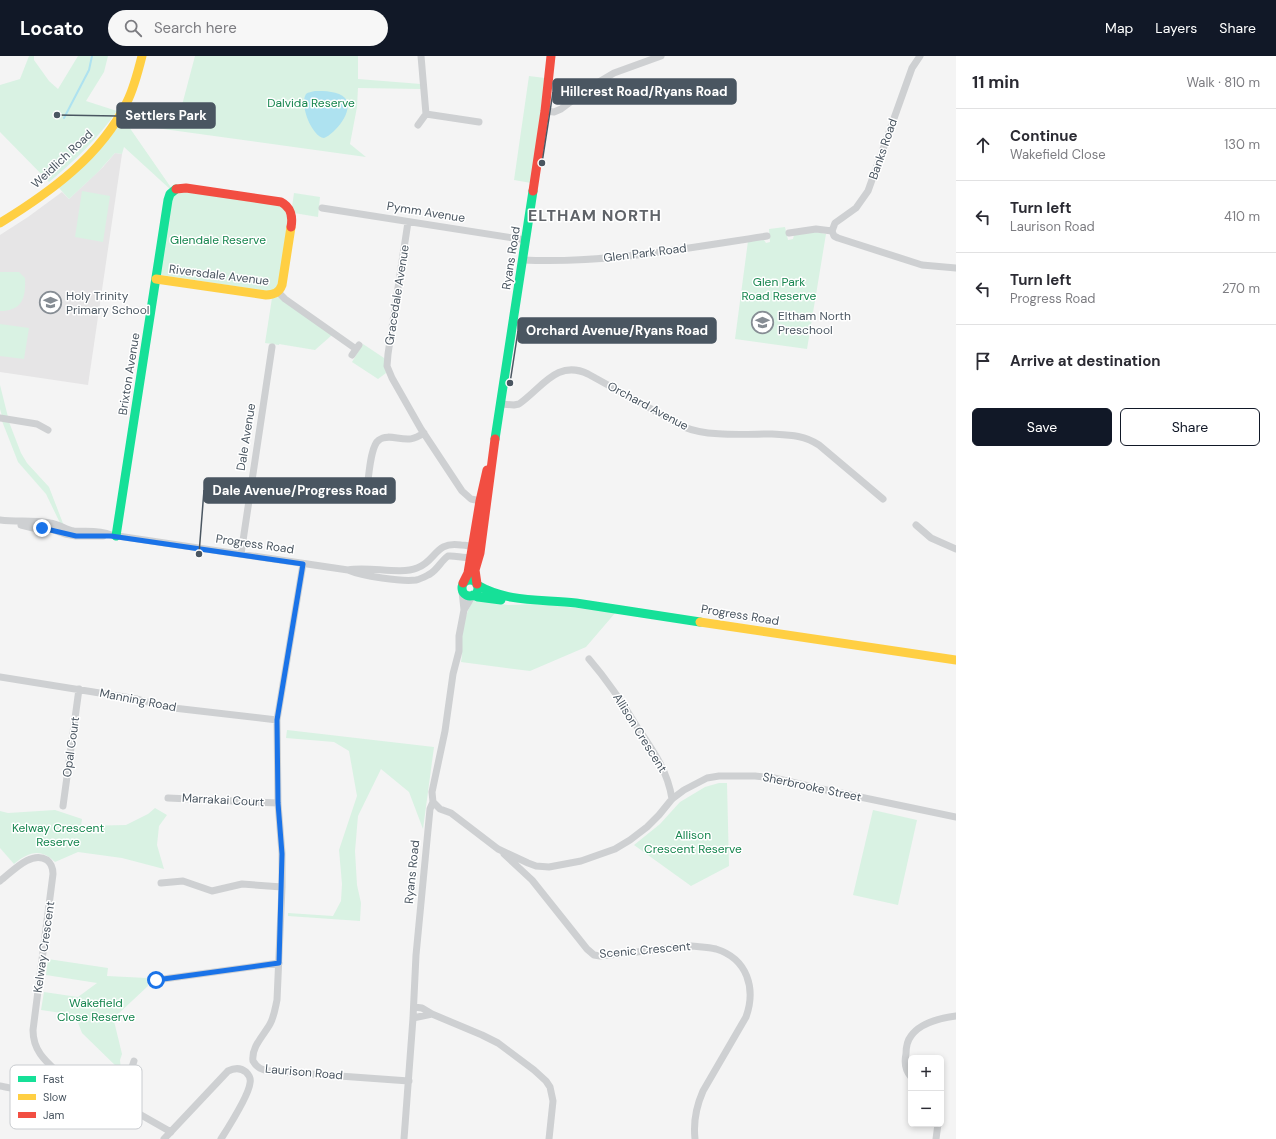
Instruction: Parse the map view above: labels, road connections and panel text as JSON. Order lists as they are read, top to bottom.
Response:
{
  "streets": {
    "street": [
      "Banks Road",
      "Weidlich Road",
      "Pymm Avenue",
      "Glen Park Road",
      "Ryans Road",
      "Riversdale Avenue",
      "Gracedale Avenue",
      "Brixton Avenue",
      "Orchard Avenue",
      "Dale Avenue",
      "Progress Road",
      "Manning Road",
      "Allison Crescent",
      "Opal Court",
      "Sherbrooke Street",
      "Marrakai Court",
      "Kelway Crescent",
      "Scenic Crescent",
      "Laurison Road"
    ]
  },
  "crossings": [
    ["Pymm Avenue", "Ryans Road"],
    ["Pymm Avenue", "Gracedale Avenue"],
    ["Glen Park Road", "Ryans Road"],
    ["Ryans Road", "Orchard Avenue"],
    ["Ryans Road", "Progress Road"],
    ["Ryans Road", "Laurison Road"],
    ["Riversdale Avenue", "Brixton Avenue"],
    ["Brixton Avenue", "Progress Road"],
    ["Dale Avenue", "Progress Road"],
    ["Progress Road", "Laurison Road"],
    ["Manning Road", "Opal Court"],
    ["Manning Road", "Laurison Road"],
    ["Allison Crescent", "Sherbrooke Street"],
    ["Marrakai Court", "Laurison Road"]
  ],
  "districts": ["ELTHAM NORTH"],
  "parks": [
    "Dalvida Reserve",
    "Glendale Reserve",
    "Glen Park Road Reserve",
    "Kelway Crescent Reserve",
    "Allison Crescent Reserve",
    "Wakefield Close Reserve"
  ],
  "places": {
    "other": [
      "Settlers Park",
      "Hillcrest Road/Ryans Road",
      "Orchard Avenue/Ryans Road",
      "Dale Avenue/Progress Road"
    ],
    "school or university": ["Holy Trinity Primary School", "Eltham North Preschool"]
  },
  "legend": ["Fast", "Slow", "Jam"],
  "page": {
    "header": "Locato",
    "search": "Search here",
    "nav": ["Map", "Layers", "Share"],
    "heading": ["11 min", "Walk · 810 m"],
    "list": [
      ["Continue", "Wakefield Close", "130 m"],
      ["Turn left", "Laurison Road", "410 m"],
      ["Turn left", "Progress Road", "270 m"],
      "Arrive at destination"
    ],
    "buttons": ["Save", "Share"],
    "map_buttons": ["+", "−"]
  }
}
